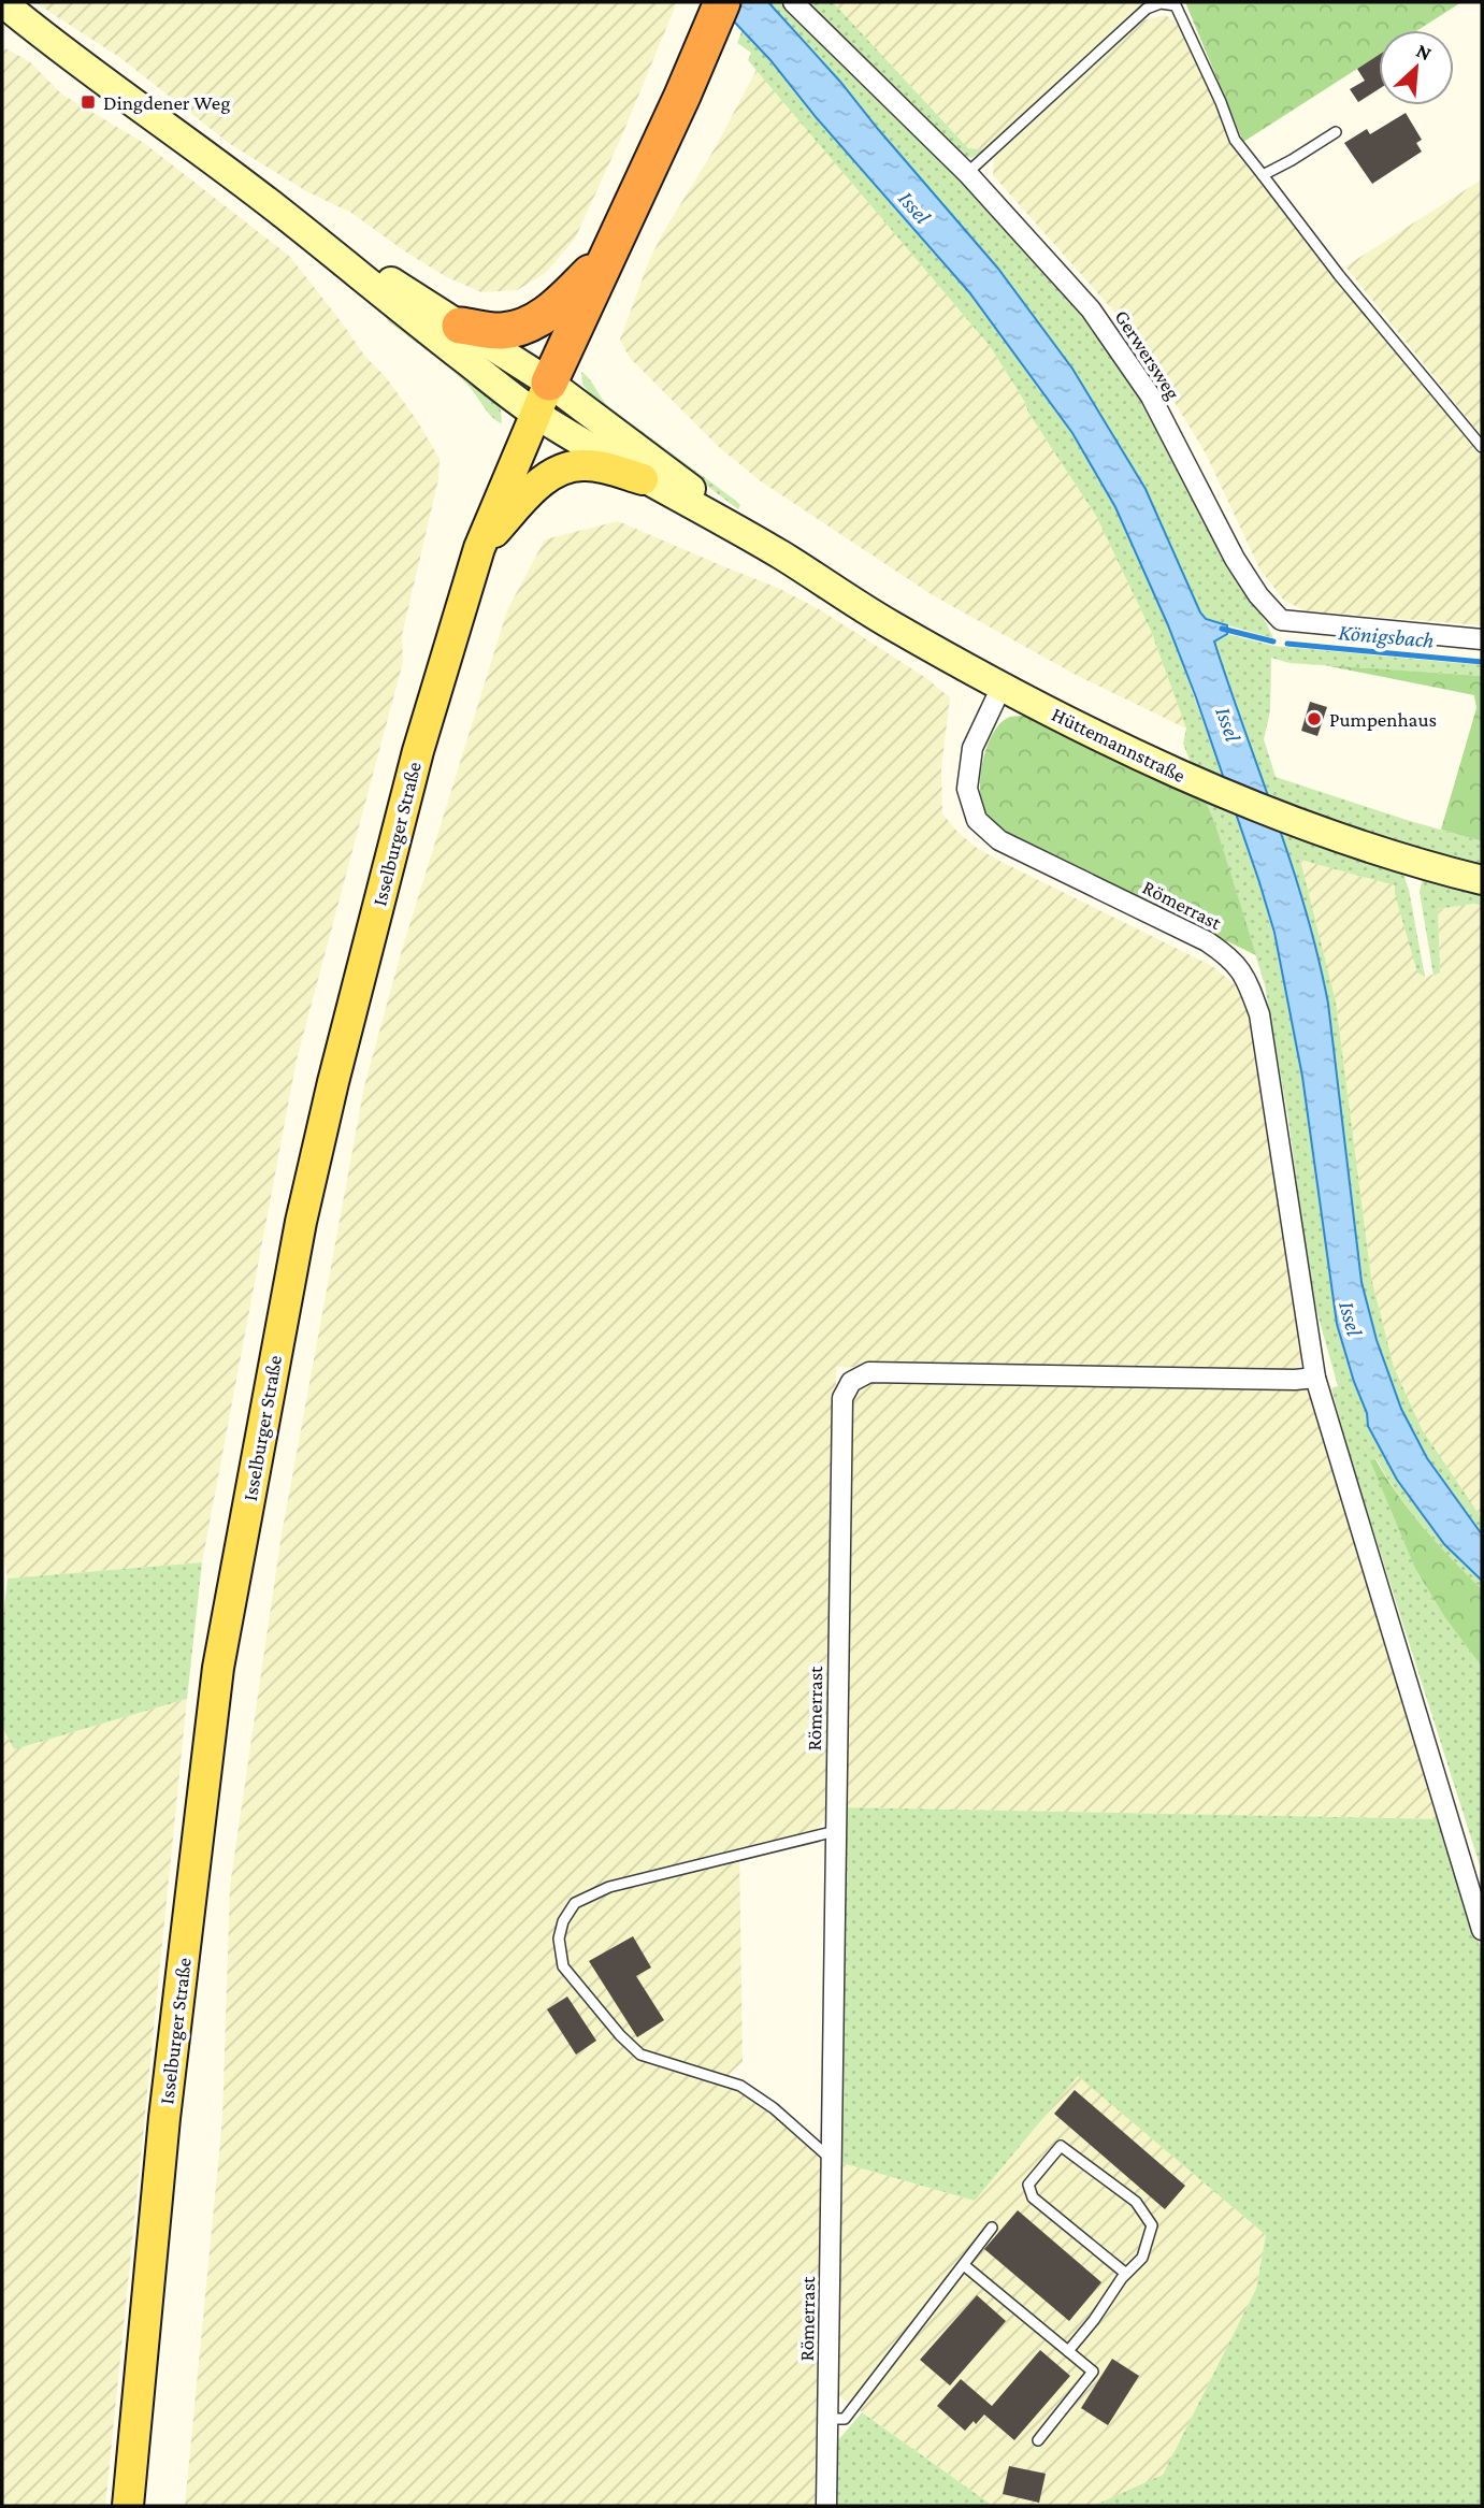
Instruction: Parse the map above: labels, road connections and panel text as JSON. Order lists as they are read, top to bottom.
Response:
{
  "streets": {
    "main road": ["Hüttemannstraße", "Isselburger Straße"],
    "street": ["Gerwersweg", "Römerrast"]
  },
  "crossings": [
    ["Hüttemannstraße", "Isselburger Straße"],
    ["Hüttemannstraße", "Römerrast"]
  ],
  "water": ["Issel", "Königsbach"],
  "places": {
    "transit": ["Dingdener Weg"],
    "other": ["Pumpenhaus"]
  },
  "north": "top right"
}
